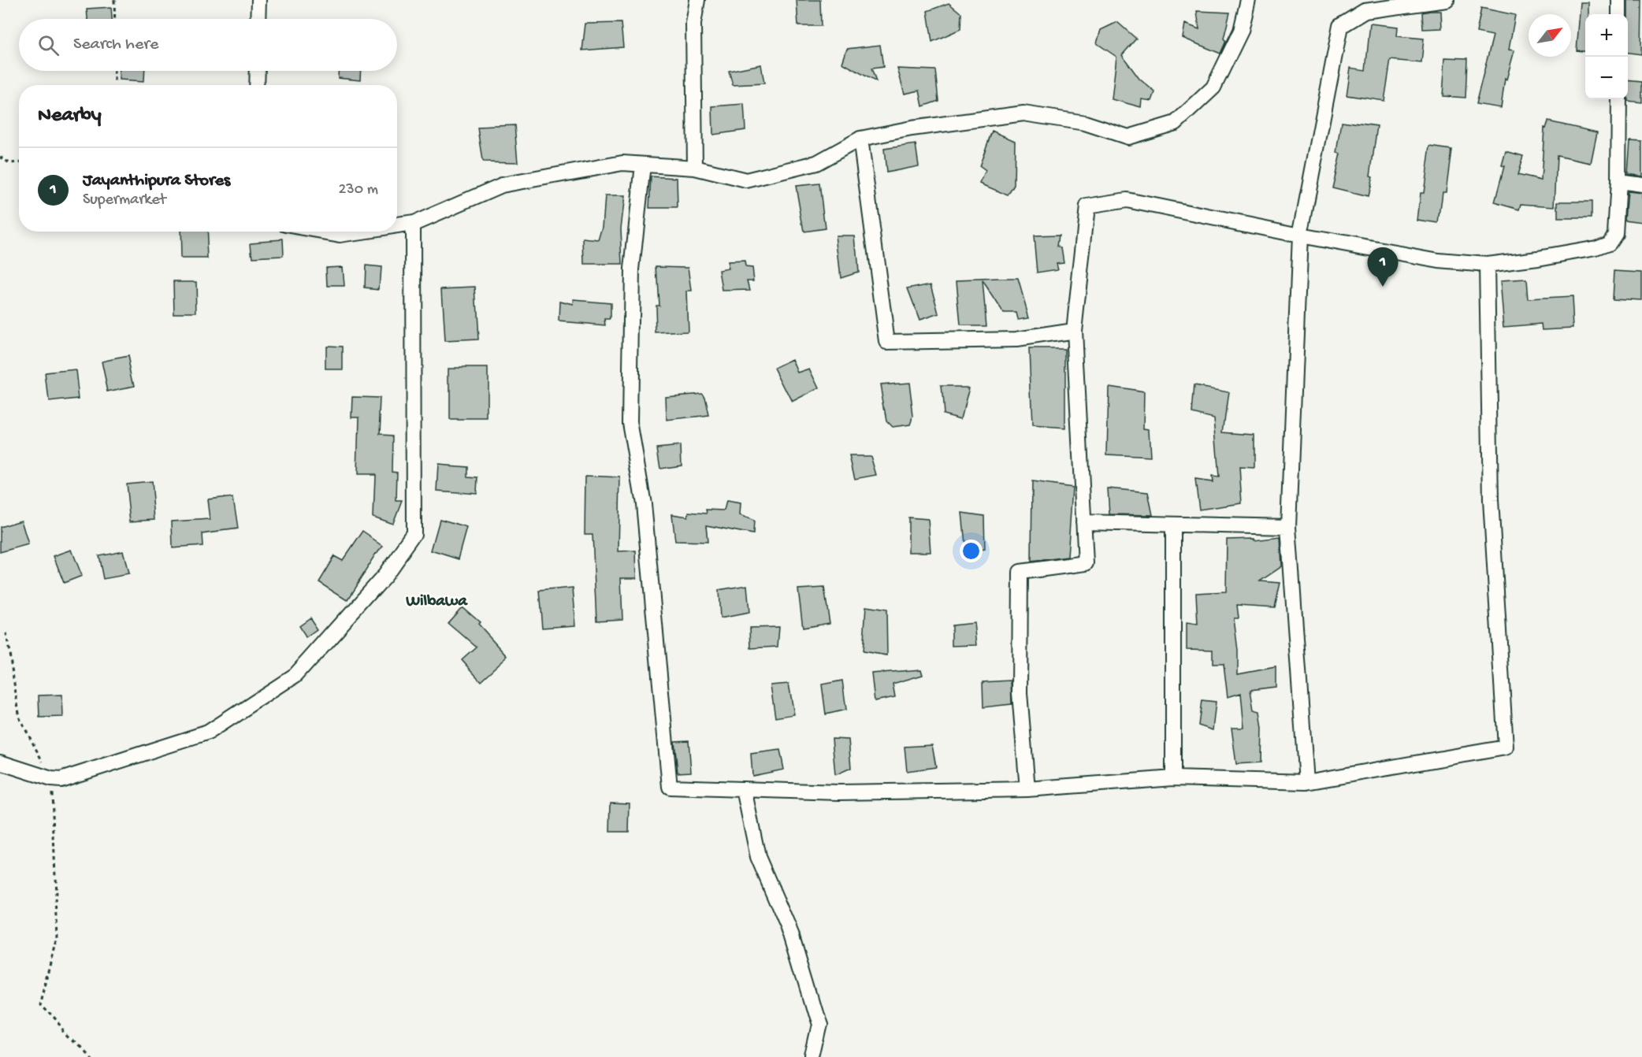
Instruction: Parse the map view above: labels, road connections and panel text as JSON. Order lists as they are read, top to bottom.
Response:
{
  "districts": ["Wilbawa"],
  "north": "top right",
  "page": {
    "map_buttons": ["+", "−"],
    "search": "Search here",
    "heading": "Nearby",
    "list": [
      {
        "mark": "1",
        "name": "Jayanthipura Stores",
        "note": "Supermarket",
        "value": "230 m"
      }
    ],
    "pins": "1"
  }
}
